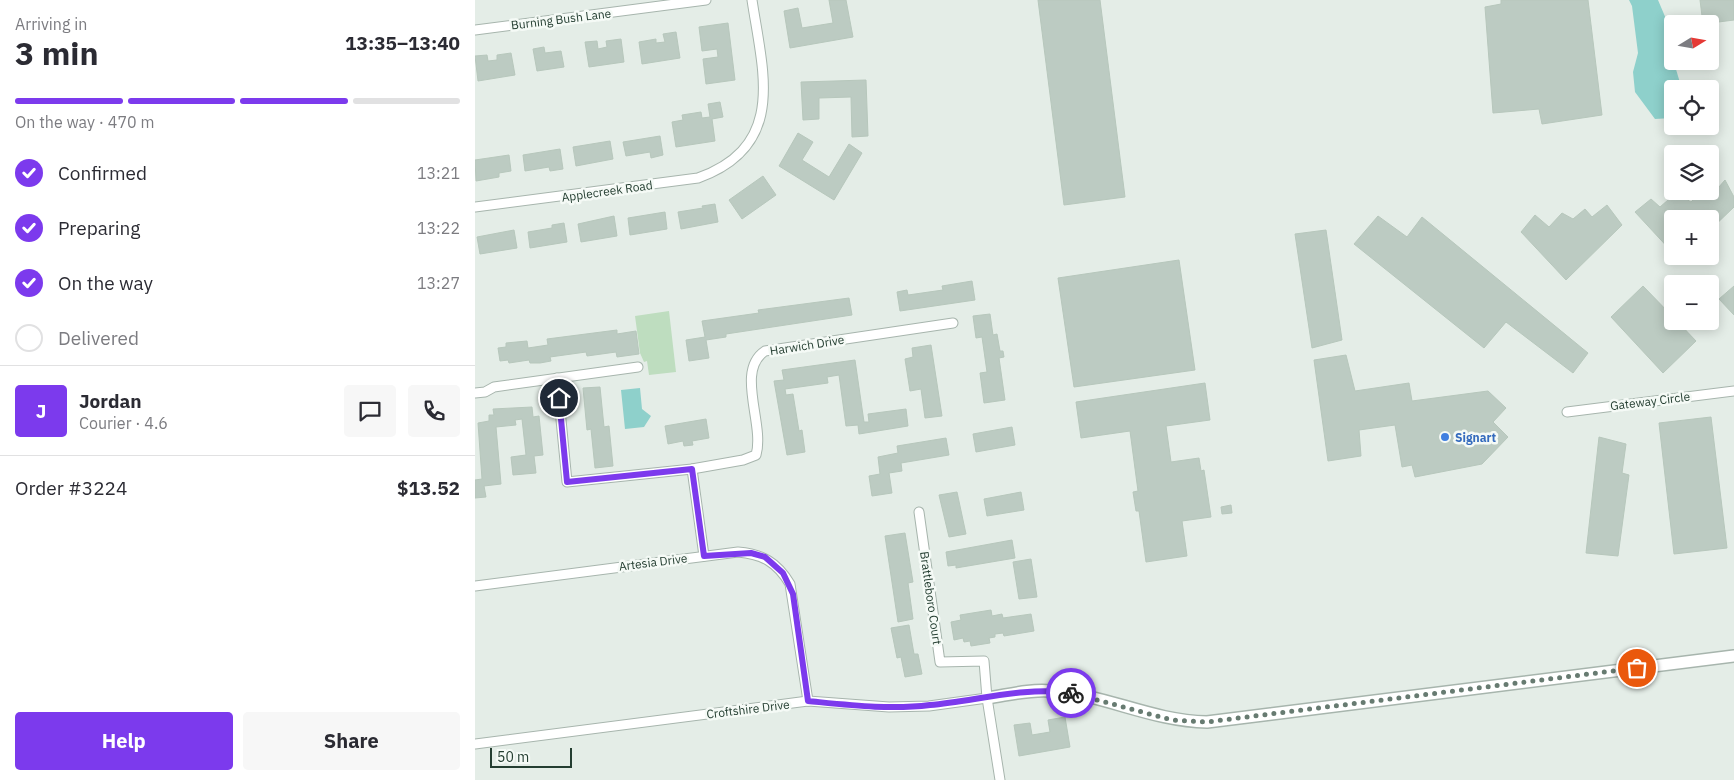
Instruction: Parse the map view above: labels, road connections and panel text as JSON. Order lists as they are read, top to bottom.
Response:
{
  "streets": {
    "street": [
      "Burning Bush Lane",
      "Applecreek Road",
      "Harwich Drive",
      "Gateway Circle",
      "Artesia Drive",
      "Brattleboro Court",
      "Croftshire Drive"
    ]
  },
  "crossings": [
    ["Artesia Drive", "Croftshire Drive"],
    ["Brattleboro Court", "Croftshire Drive"]
  ],
  "places": ["Signart"],
  "scale_bar": "50 m",
  "north": "right",
  "page": {
    "heading": ["3 min", "Arriving in", "13:35–13:40"],
    "panel": [
      "Jordan",
      "Courier · 4.6",
      "Order #3224",
      "$13.52"
    ],
    "map_buttons": ["+", "−"],
    "bar": "On the way · 470 m",
    "list": [
      ["Confirmed", "13:21"],
      ["Preparing", "13:22"],
      ["On the way", "13:27"],
      "Delivered"
    ],
    "round": "J",
    "buttons": ["Help", "Share"],
    "scale": "50 m"
  }
}
